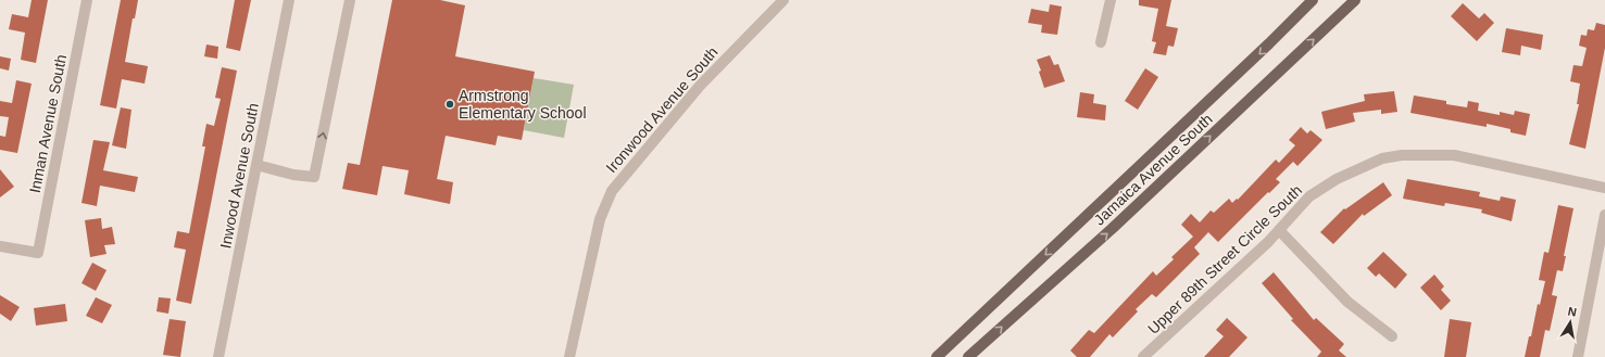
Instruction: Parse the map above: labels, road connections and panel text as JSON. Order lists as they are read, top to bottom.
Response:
{
  "streets": {
    "main road": ["Jamaica Avenue South"],
    "street": [
      "Ironwood Avenue South",
      "Inman Avenue South",
      "Inwood Avenue South",
      "Upper 89th Street Circle South"
    ]
  },
  "places": ["Armstrong Elementary School"],
  "north": "top"
}
